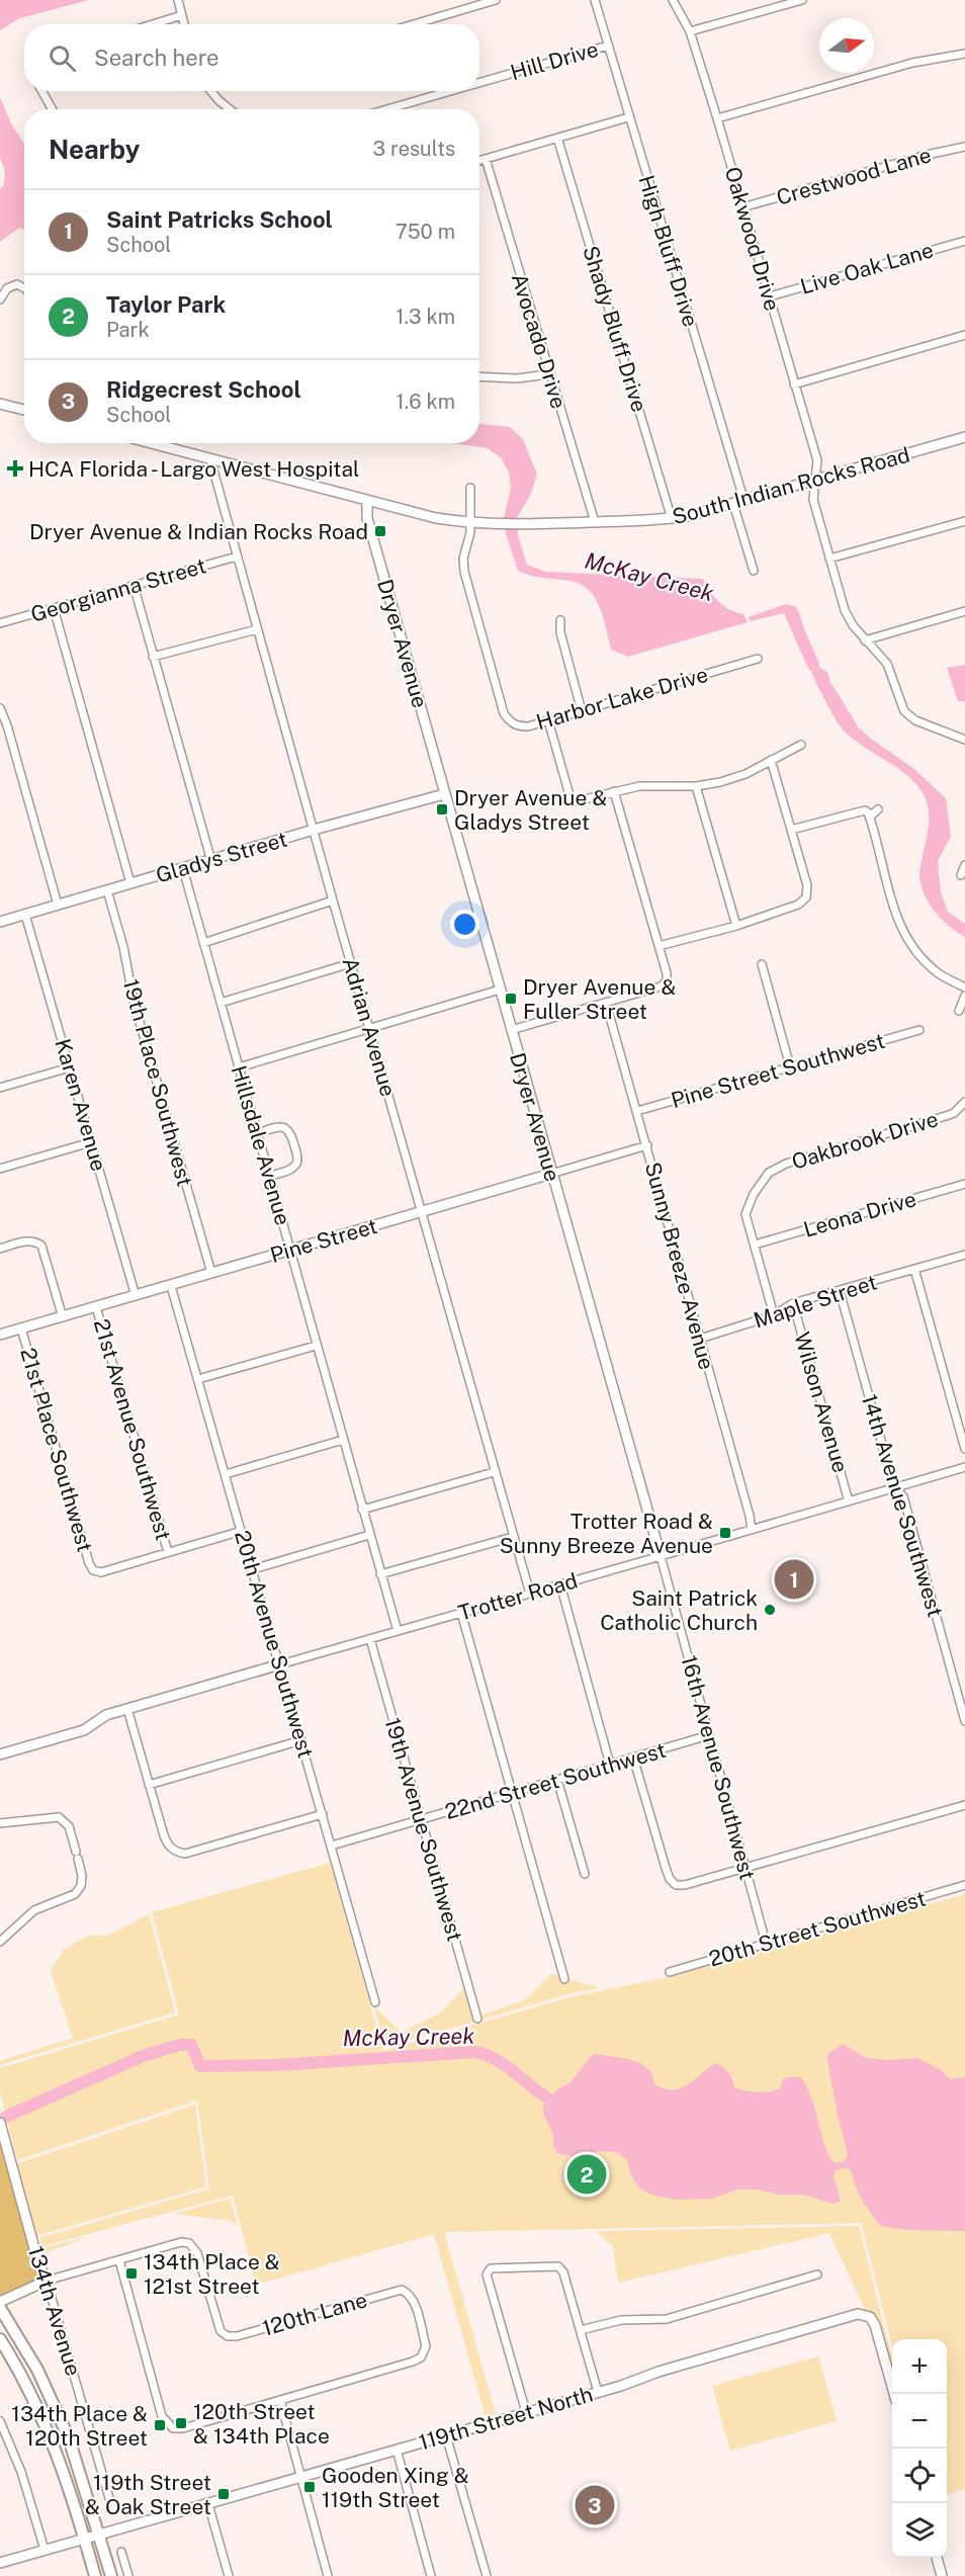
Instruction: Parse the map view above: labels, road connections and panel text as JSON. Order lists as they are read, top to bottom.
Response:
{
  "streets": {
    "street": [
      "Hill Drive",
      "Crestwood Lane",
      "Oakwood Drive",
      "High Bluff Drive",
      "Live Oak Lane",
      "Shady Bluff Drive",
      "Avocado Drive",
      "South Indian Rocks Road",
      "Georgianna Street",
      "Dryer Avenue",
      "Harbor Lake Drive",
      "Gladys Street",
      "Adrian Avenue",
      "Pine Street Southwest",
      "19th Place Southwest",
      "Karen Avenue",
      "Oakbrook Drive",
      "Hillsdale Avenue",
      "Leona Drive",
      "Pine Street",
      "Sunny Breeze Avenue",
      "Maple Street",
      "Wilson Avenue",
      "21st Avenue Southwest",
      "21st Place Southwest",
      "14th Avenue Southwest",
      "Trotter Road",
      "20th Avenue Southwest",
      "16th Avenue Southwest",
      "22nd Street Southwest",
      "19th Avenue Southwest",
      "20th Street Southwest",
      "134th Avenue",
      "120th Lane",
      "119th Street North"
    ]
  },
  "crossings": [
    ["Hill Drive", "High Bluff Drive"],
    ["Crestwood Lane", "Oakwood Drive"],
    ["Oakwood Drive", "Live Oak Lane"],
    ["Oakwood Drive", "South Indian Rocks Road"],
    ["High Bluff Drive", "South Indian Rocks Road"],
    ["Shady Bluff Drive", "South Indian Rocks Road"],
    ["Avocado Drive", "South Indian Rocks Road"],
    ["South Indian Rocks Road", "Dryer Avenue"],
    ["South Indian Rocks Road", "Harbor Lake Drive"],
    ["South Indian Rocks Road", "Adrian Avenue"],
    ["Georgianna Street", "Adrian Avenue"],
    ["Dryer Avenue", "Gladys Street"],
    ["Dryer Avenue", "Pine Street"],
    ["Dryer Avenue", "Trotter Road"],
    ["Dryer Avenue", "16th Avenue Southwest"],
    ["Gladys Street", "Adrian Avenue"],
    ["Gladys Street", "19th Place Southwest"],
    ["Gladys Street", "Karen Avenue"],
    ["Gladys Street", "Hillsdale Avenue"],
    ["Adrian Avenue", "Pine Street"],
    ["Adrian Avenue", "Trotter Road"],
    ["Pine Street Southwest", "Sunny Breeze Avenue"],
    ["19th Place Southwest", "Pine Street"],
    ["Karen Avenue", "Pine Street"],
    ["Oakbrook Drive", "Leona Drive"],
    ["Oakbrook Drive", "Maple Street"],
    ["Hillsdale Avenue", "Pine Street"],
    ["Hillsdale Avenue", "Trotter Road"],
    ["Pine Street", "Sunny Breeze Avenue"],
    ["Pine Street", "21st Avenue Southwest"],
    ["Pine Street", "21st Place Southwest"],
    ["Pine Street", "20th Avenue Southwest"],
    ["Sunny Breeze Avenue", "Maple Street"],
    ["Sunny Breeze Avenue", "Trotter Road"],
    ["Maple Street", "Wilson Avenue"],
    ["Maple Street", "14th Avenue Southwest"],
    ["Wilson Avenue", "Trotter Road"],
    ["21st Avenue Southwest", "21st Place Southwest"],
    ["14th Avenue Southwest", "Trotter Road"],
    ["Trotter Road", "20th Avenue Southwest"],
    ["Trotter Road", "16th Avenue Southwest"],
    ["Trotter Road", "19th Avenue Southwest"],
    ["20th Avenue Southwest", "22nd Street Southwest"],
    ["16th Avenue Southwest", "22nd Street Southwest"],
    ["16th Avenue Southwest", "20th Street Southwest"],
    ["22nd Street Southwest", "19th Avenue Southwest"]
  ],
  "water": ["McKay Creek"],
  "places": {
    "health": ["HCA Florida - Largo West Hospital"],
    "transit": [
      "Dryer Avenue & Indian Rocks Road",
      "Dryer Avenue & Gladys Street",
      "Dryer Avenue & Fuller Street",
      "Trotter Road & Sunny Breeze Avenue",
      "134th Place & 121st Street",
      "120th Street & 134th Place",
      "134th Place & 120th Street",
      "Gooden Xing & 119th Street",
      "119th Street & Oak Street"
    ],
    "other": ["Saint Patrick Catholic Church"]
  },
  "north": "right",
  "page": {
    "search": "Search here",
    "heading": ["Nearby", "3 results"],
    "list": [
      {
        "mark": "1",
        "name": "Saint Patricks School",
        "note": "School",
        "value": "750 m"
      },
      {
        "mark": "2",
        "name": "Taylor Park",
        "note": "Park",
        "value": "1.3 km"
      },
      {
        "mark": "3",
        "name": "Ridgecrest School",
        "note": "School",
        "value": "1.6 km"
      }
    ],
    "pins": ["1", "2", "3"],
    "map_buttons": ["+", "−"]
  }
}
